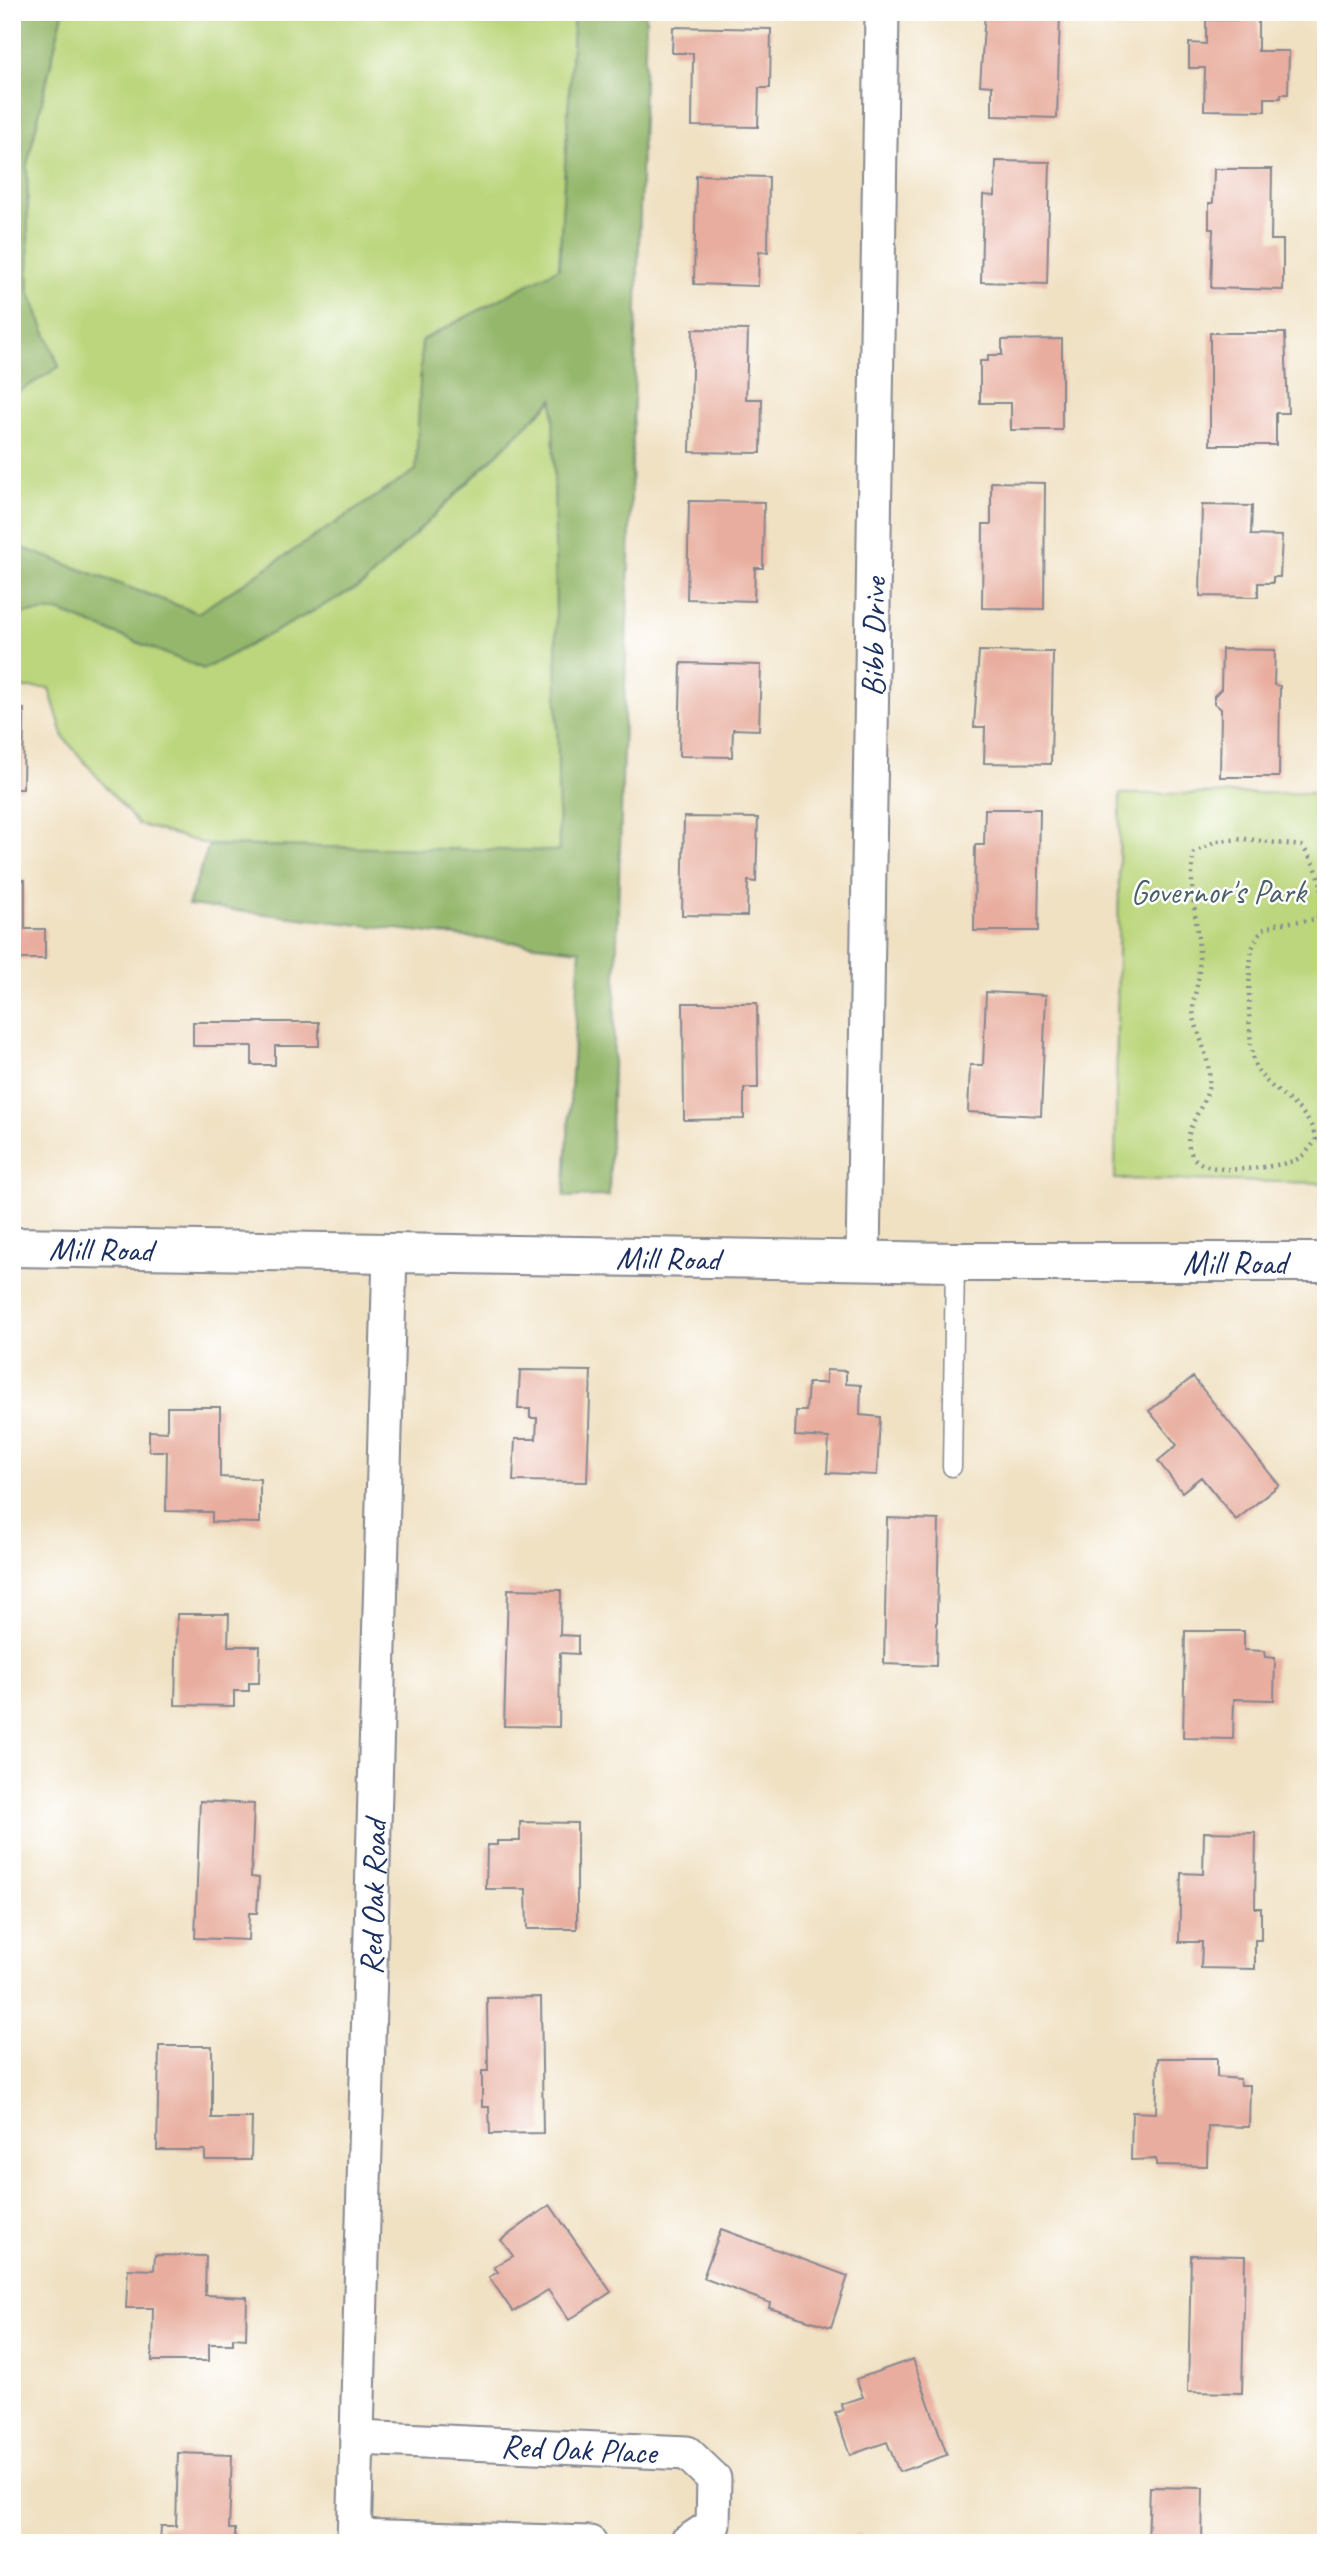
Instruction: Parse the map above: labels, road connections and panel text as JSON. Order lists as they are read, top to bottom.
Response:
{
  "streets": {
    "street": [
      "Bibb Drive",
      "Mill Road",
      "Red Oak Road",
      "Red Oak Place"
    ]
  },
  "crossings": [
    ["Bibb Drive", "Mill Road"],
    ["Mill Road", "Red Oak Road"],
    ["Red Oak Road", "Red Oak Place"]
  ],
  "parks": ["Governor's Park"]
}
